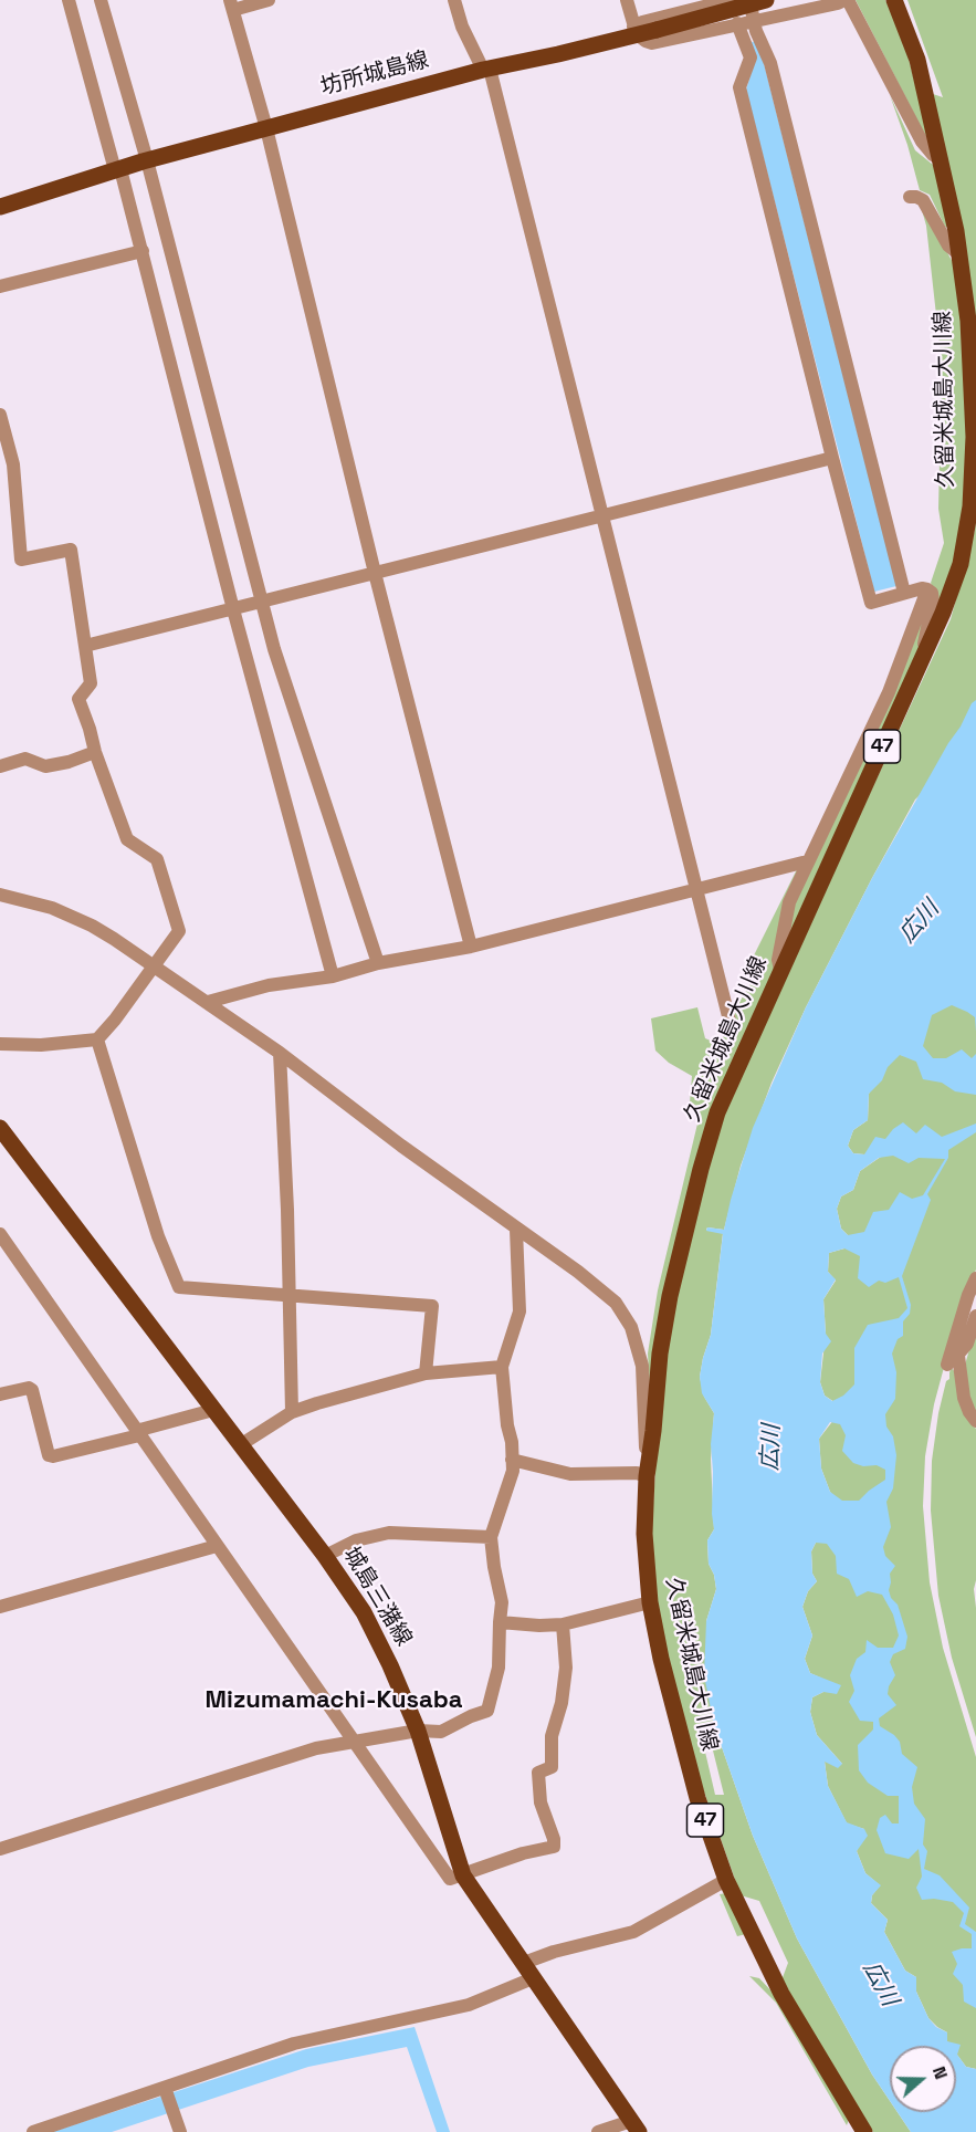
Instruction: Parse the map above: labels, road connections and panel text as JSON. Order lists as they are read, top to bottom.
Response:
{
  "streets": {
    "main road": [
      "坊所城島線",
      "久留米城島大川線",
      "47",
      "城島三潴線"
    ]
  },
  "districts": ["Mizumamachi-Kusaba"],
  "water": ["広川"],
  "north": "right"
}
